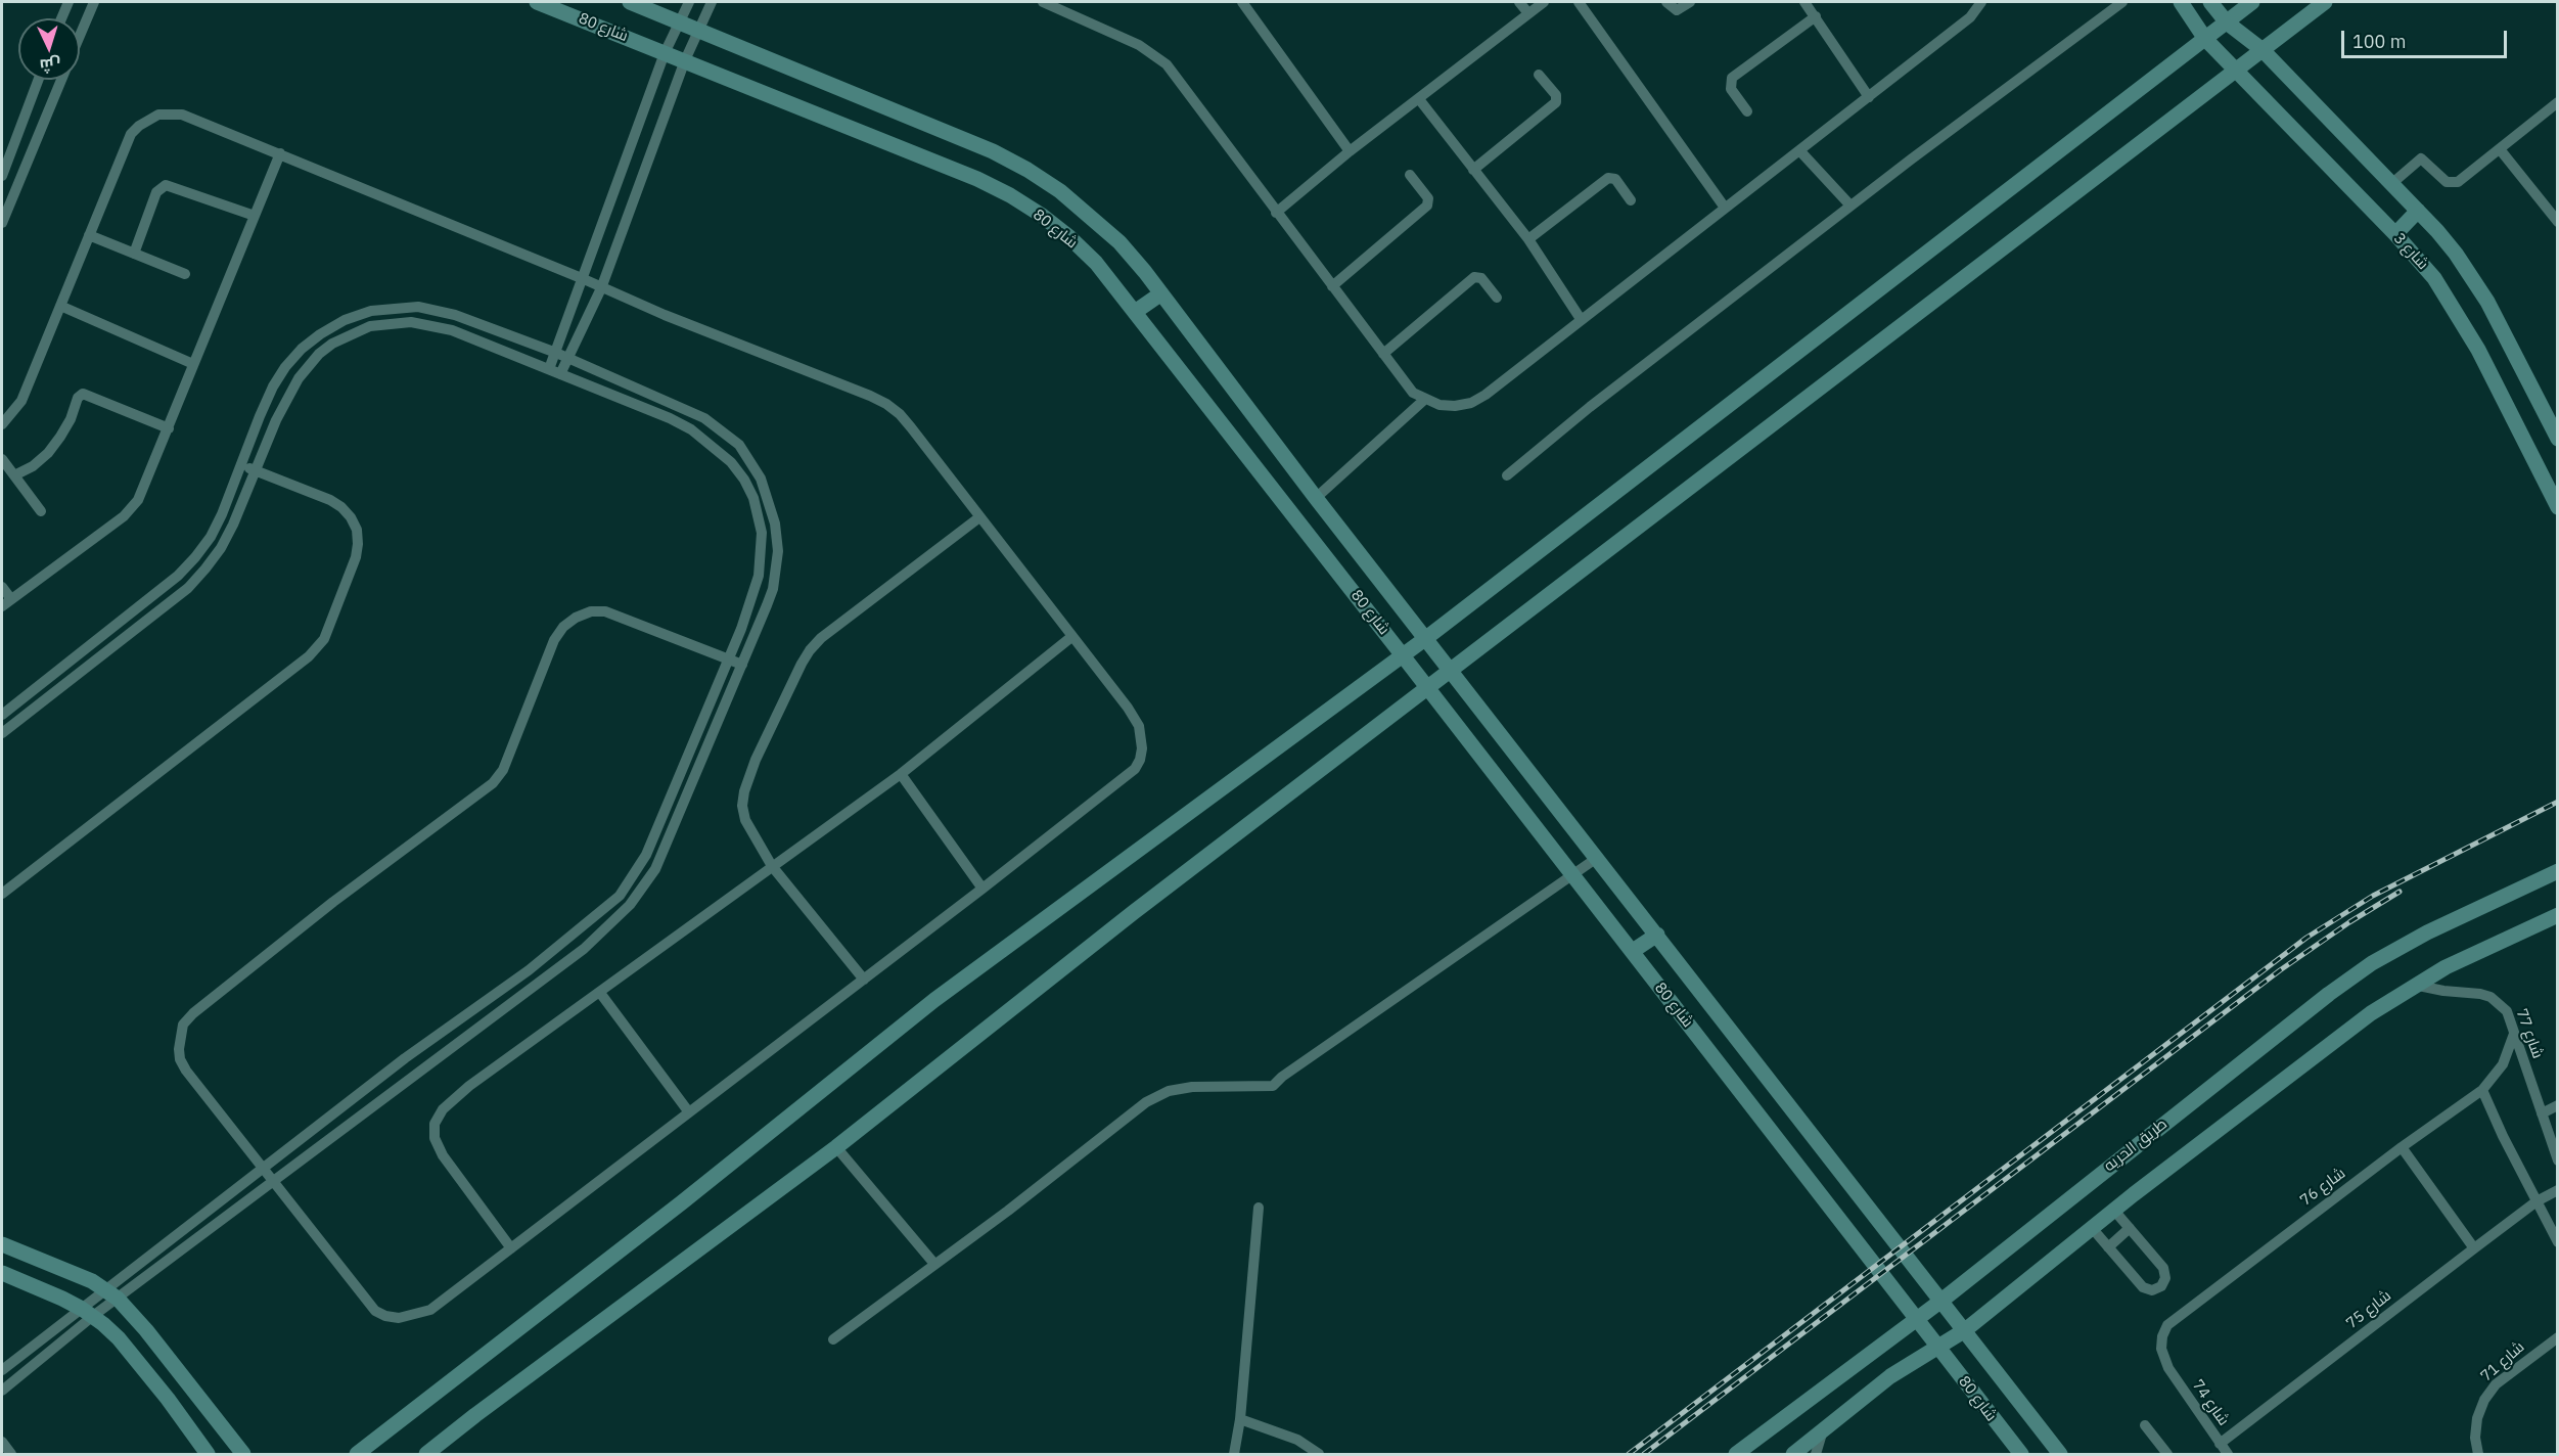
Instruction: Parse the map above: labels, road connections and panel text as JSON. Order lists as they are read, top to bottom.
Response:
{
  "streets": {
    "street": [
      "شارع 80",
      "شارع 3",
      "شارع 77",
      "طريق الحريه",
      "شارع 76",
      "شارع 75",
      "شارع 71",
      "شارع 74"
    ]
  },
  "crossings": [
    ["شارع 80", "طريق الحريه"],
    ["شارع 77", "شارع 76"],
    ["شارع 76", "شارع 74"],
    ["شارع 75", "شارع 74"]
  ],
  "scale_bar": "100 m",
  "north": "bottom"
}
